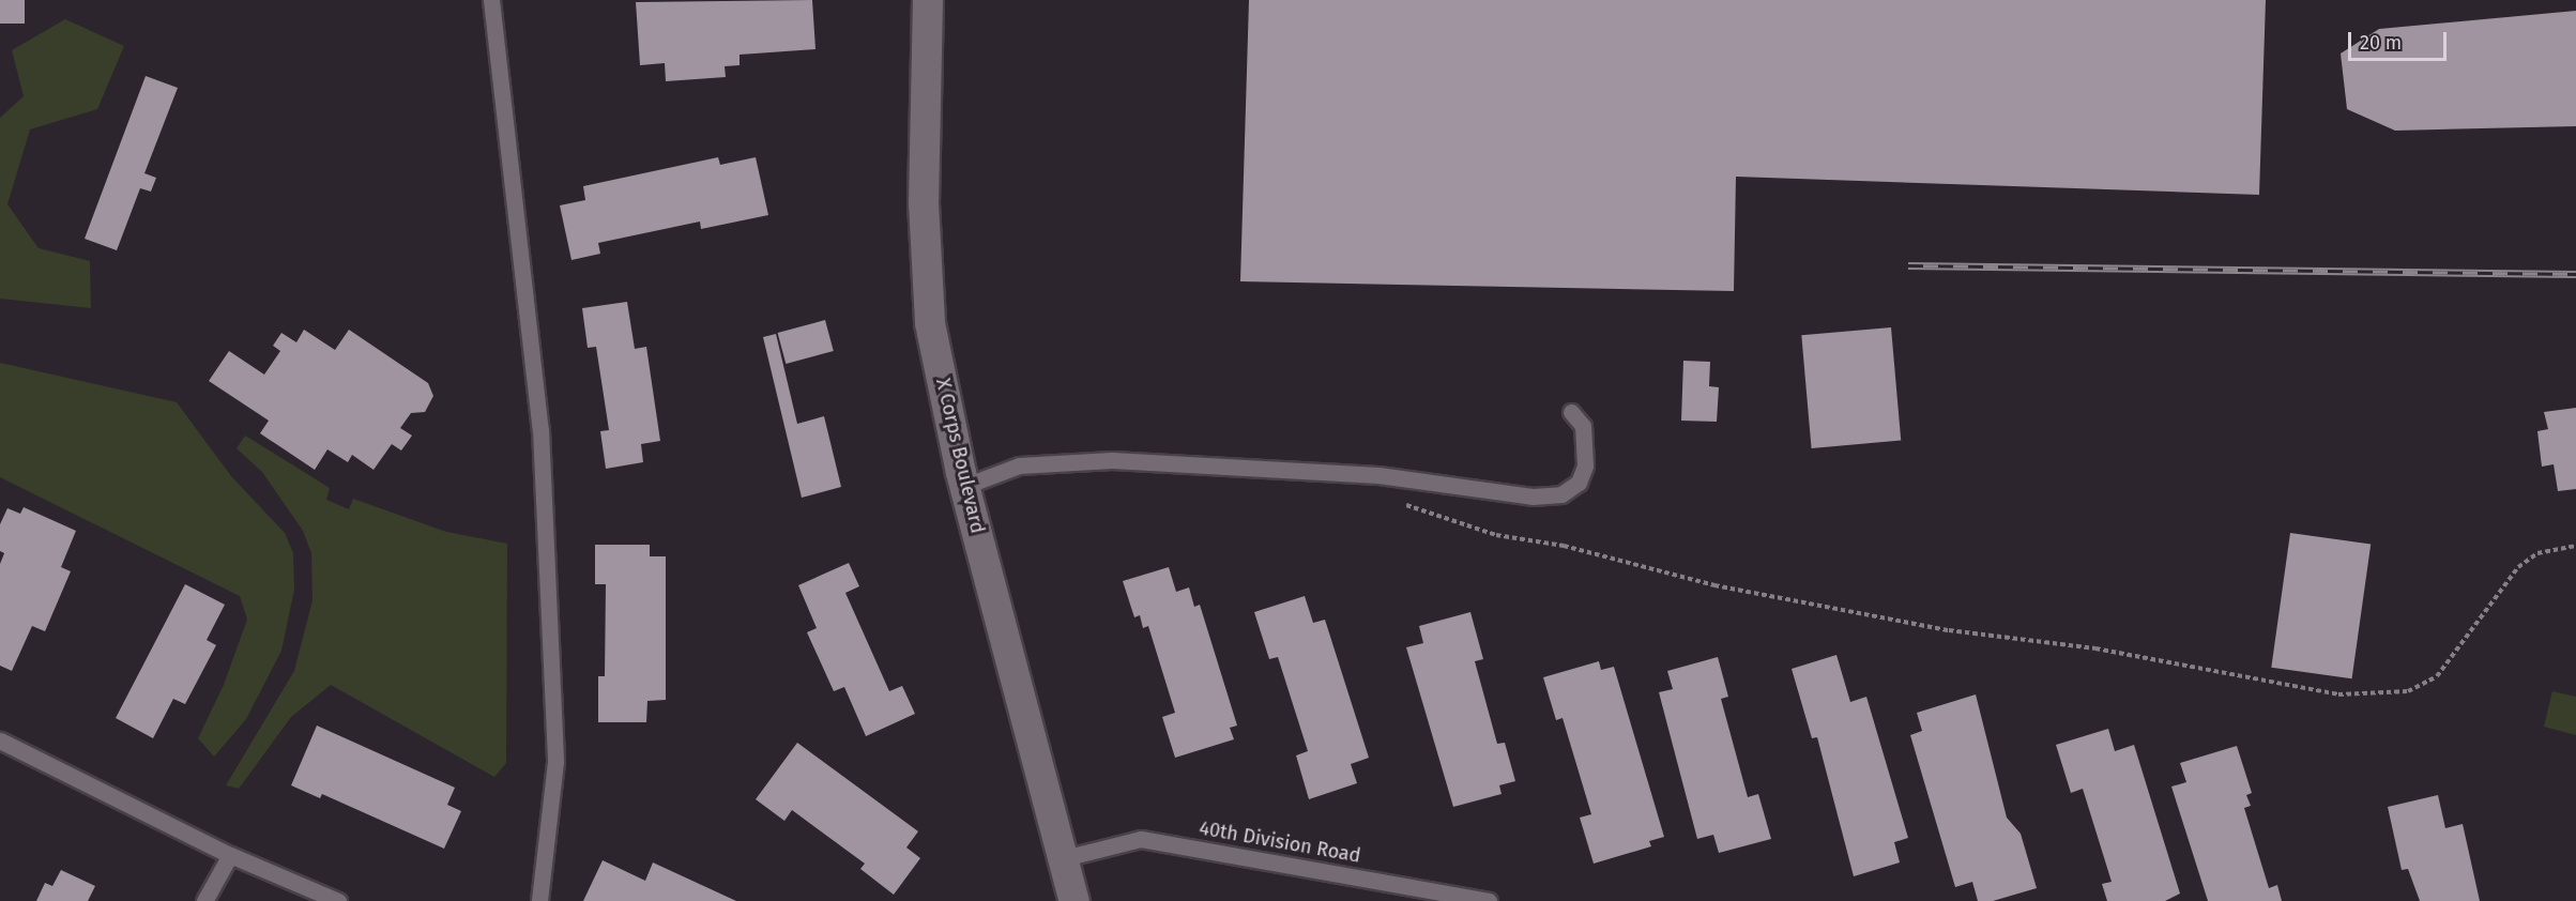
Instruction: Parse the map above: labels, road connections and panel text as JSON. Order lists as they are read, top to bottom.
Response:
{
  "streets": {
    "street": ["X Corps Boulevard"],
    "lane": ["40th Division Road"]
  },
  "crossings": [
    ["X Corps Boulevard", "40th Division Road"]
  ],
  "scale_bar": "20 m"
}
